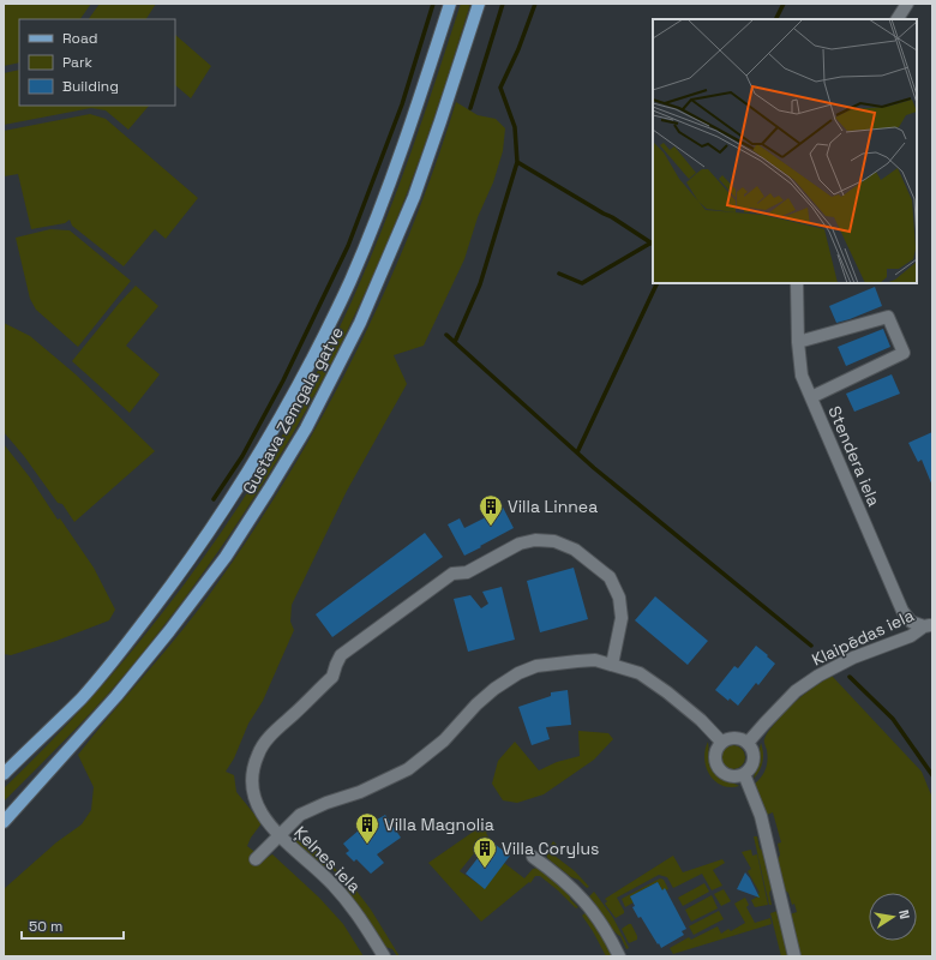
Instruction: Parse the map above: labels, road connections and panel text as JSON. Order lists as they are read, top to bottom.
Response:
{
  "streets": {
    "main road": ["Gustava Zemgala gatve"],
    "street": ["Stendera iela", "Klaipēdas iela", "Ķelnes iela"]
  },
  "crossings": [
    ["Stendera iela", "Klaipēdas iela"]
  ],
  "places": {
    "building": ["Villa Linnea", "Villa Magnolia", "Villa Corylus"]
  },
  "legend": ["Road", "Park", "Building"],
  "scale_bar": "50 m",
  "north": "right"
}
